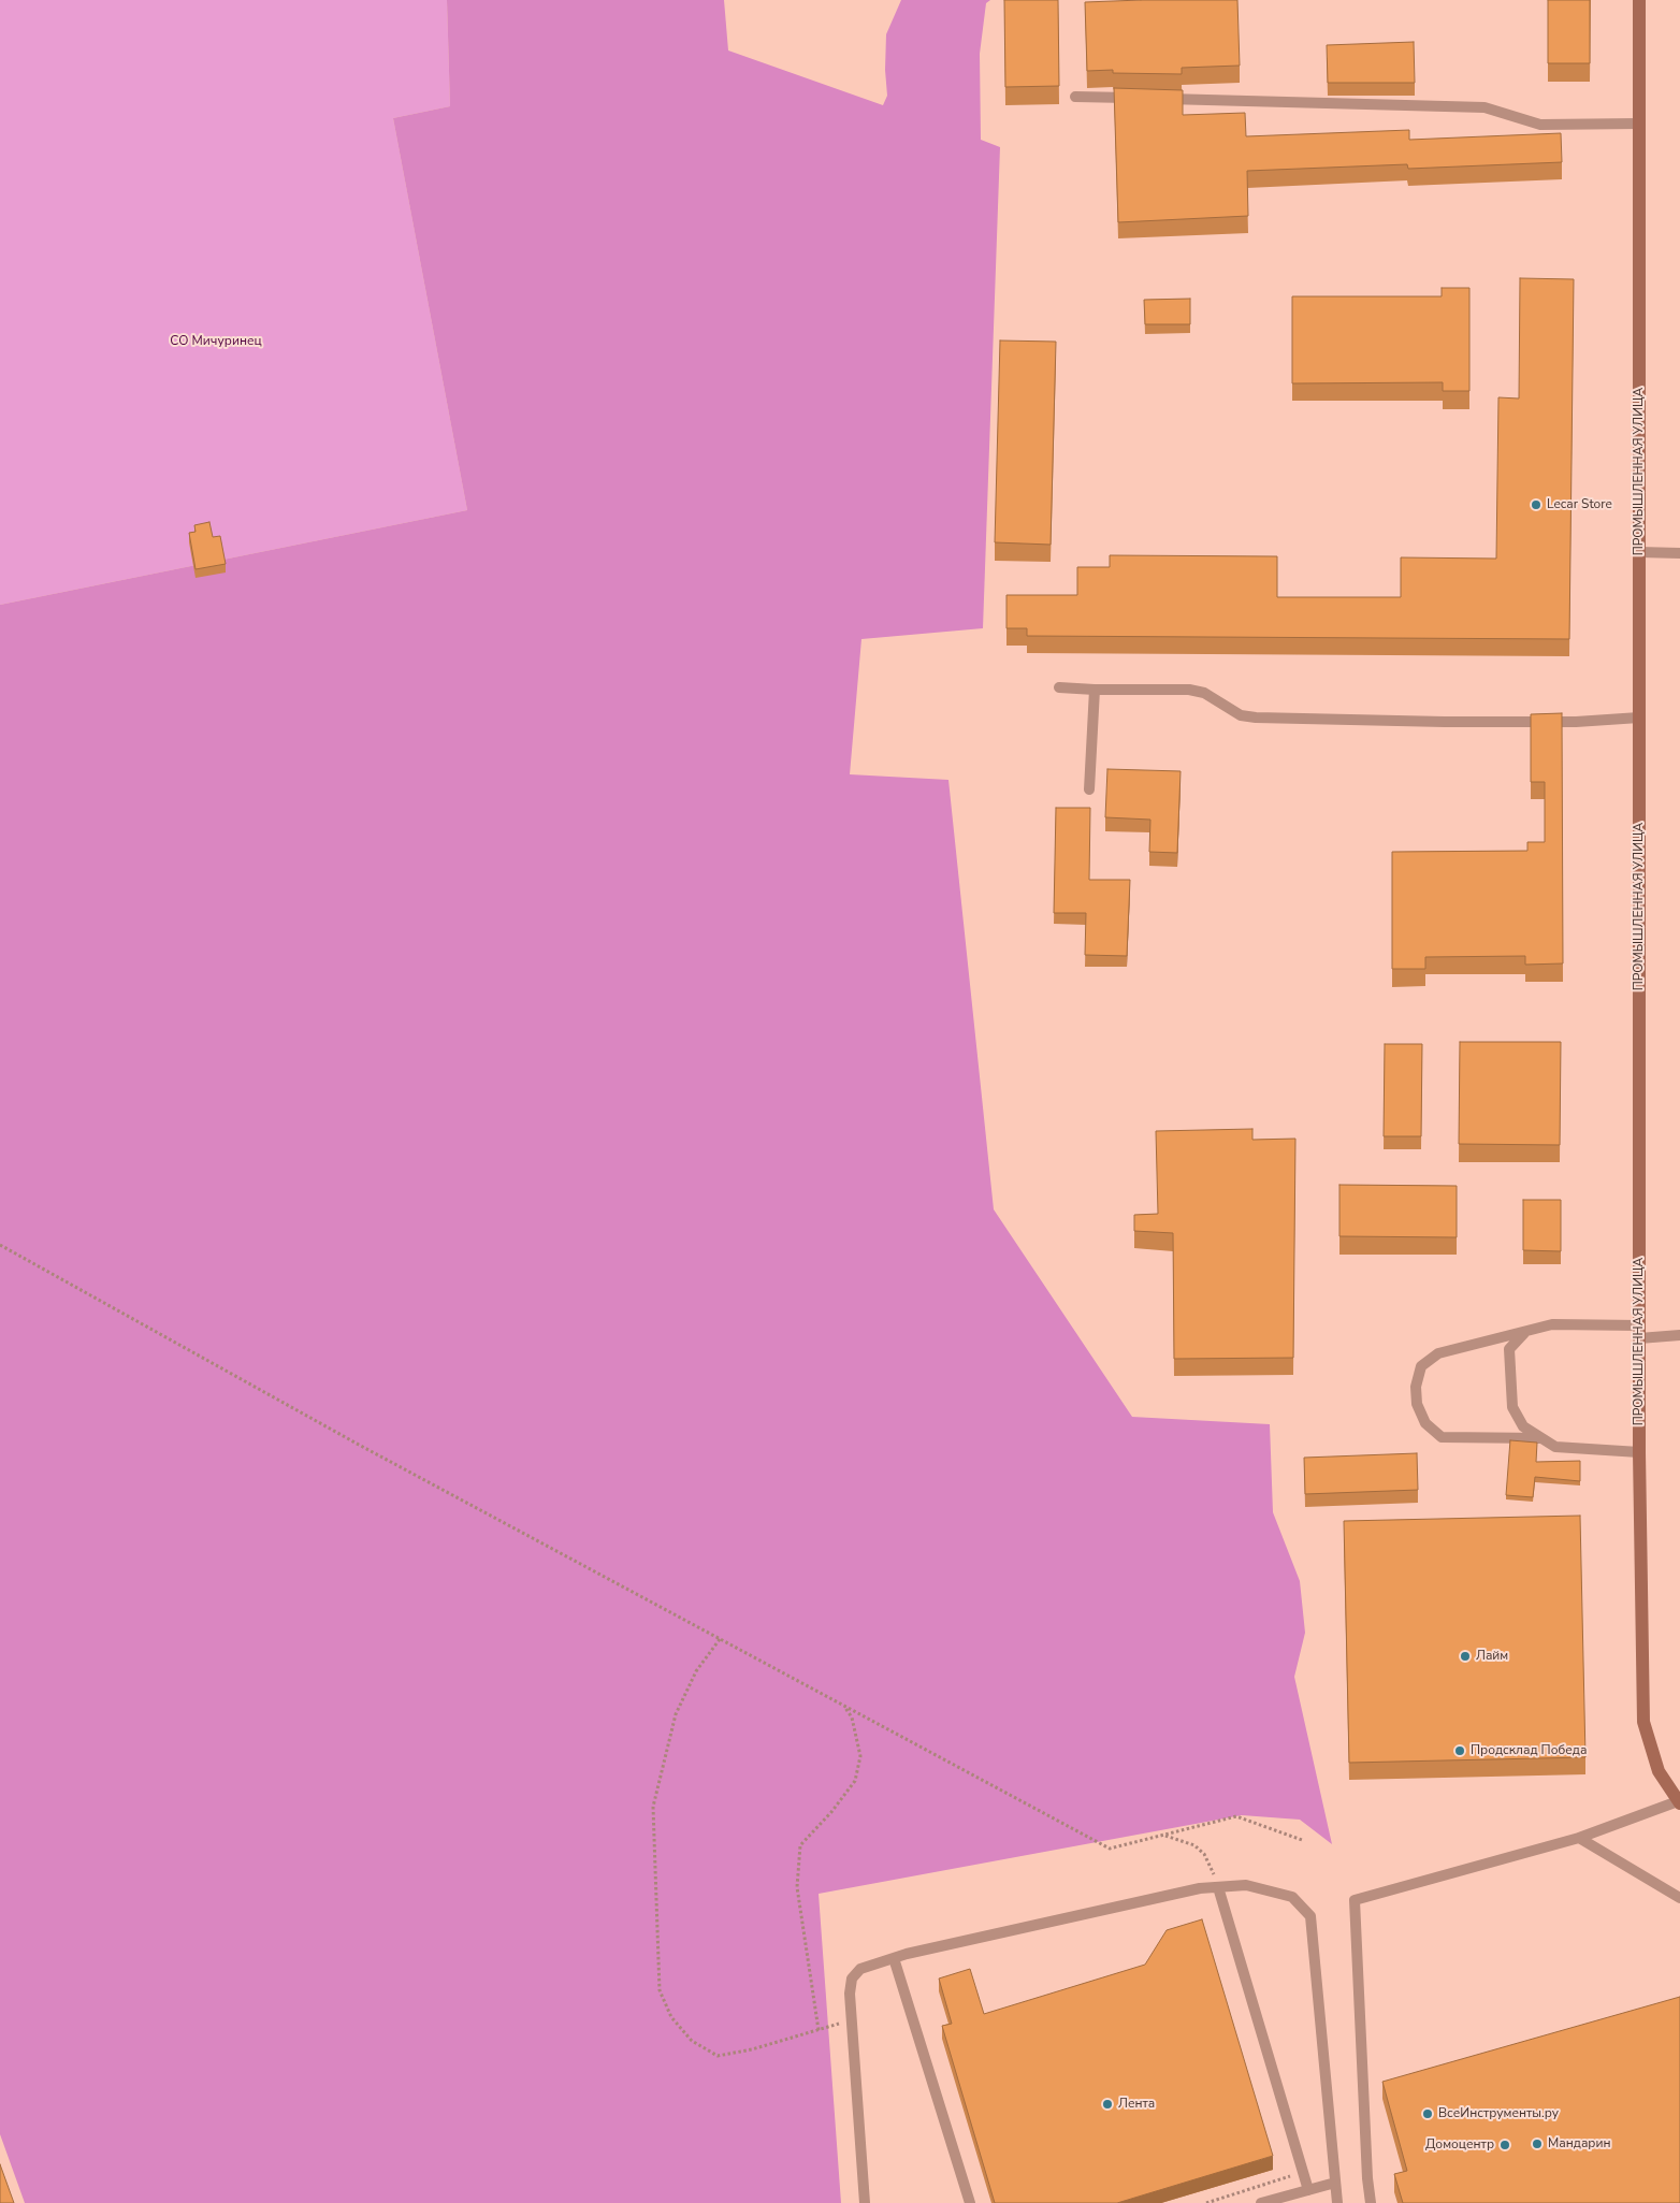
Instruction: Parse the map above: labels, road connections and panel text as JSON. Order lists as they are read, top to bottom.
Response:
{
  "streets": {
    "main road": ["ПРОМЫШЛЕННАЯ УЛИЦА"]
  },
  "parks": ["СО Мичуринец"],
  "places": [
    "Lecar Store",
    "Лайм",
    "Продсклад Победа",
    "Лента",
    "ВсеИнструменты.ру",
    "Мандарин",
    "Домоцентр"
  ]
}
